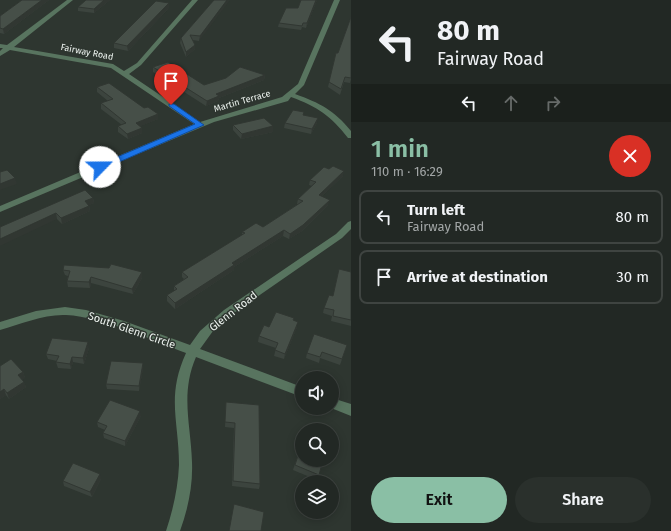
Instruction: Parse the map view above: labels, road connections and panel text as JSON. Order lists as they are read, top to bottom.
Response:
{
  "streets": {
    "street": [
      "Fairway Road",
      "Martin Terrace",
      "Glenn Road",
      "South Glenn Circle"
    ]
  },
  "crossings": [
    ["Fairway Road", "Martin Terrace"],
    ["Glenn Road", "South Glenn Circle"]
  ],
  "page": {
    "turn": ["80 m", "Fairway Road"],
    "heading": ["1 min", "110 m · 16:29"],
    "list": [
      {
        "name": "Turn left",
        "note": "Fairway Road",
        "value": "80 m"
      },
      {
        "name": "Arrive at destination",
        "value": "30 m"
      }
    ],
    "buttons": ["Exit", "Share"]
  }
}
